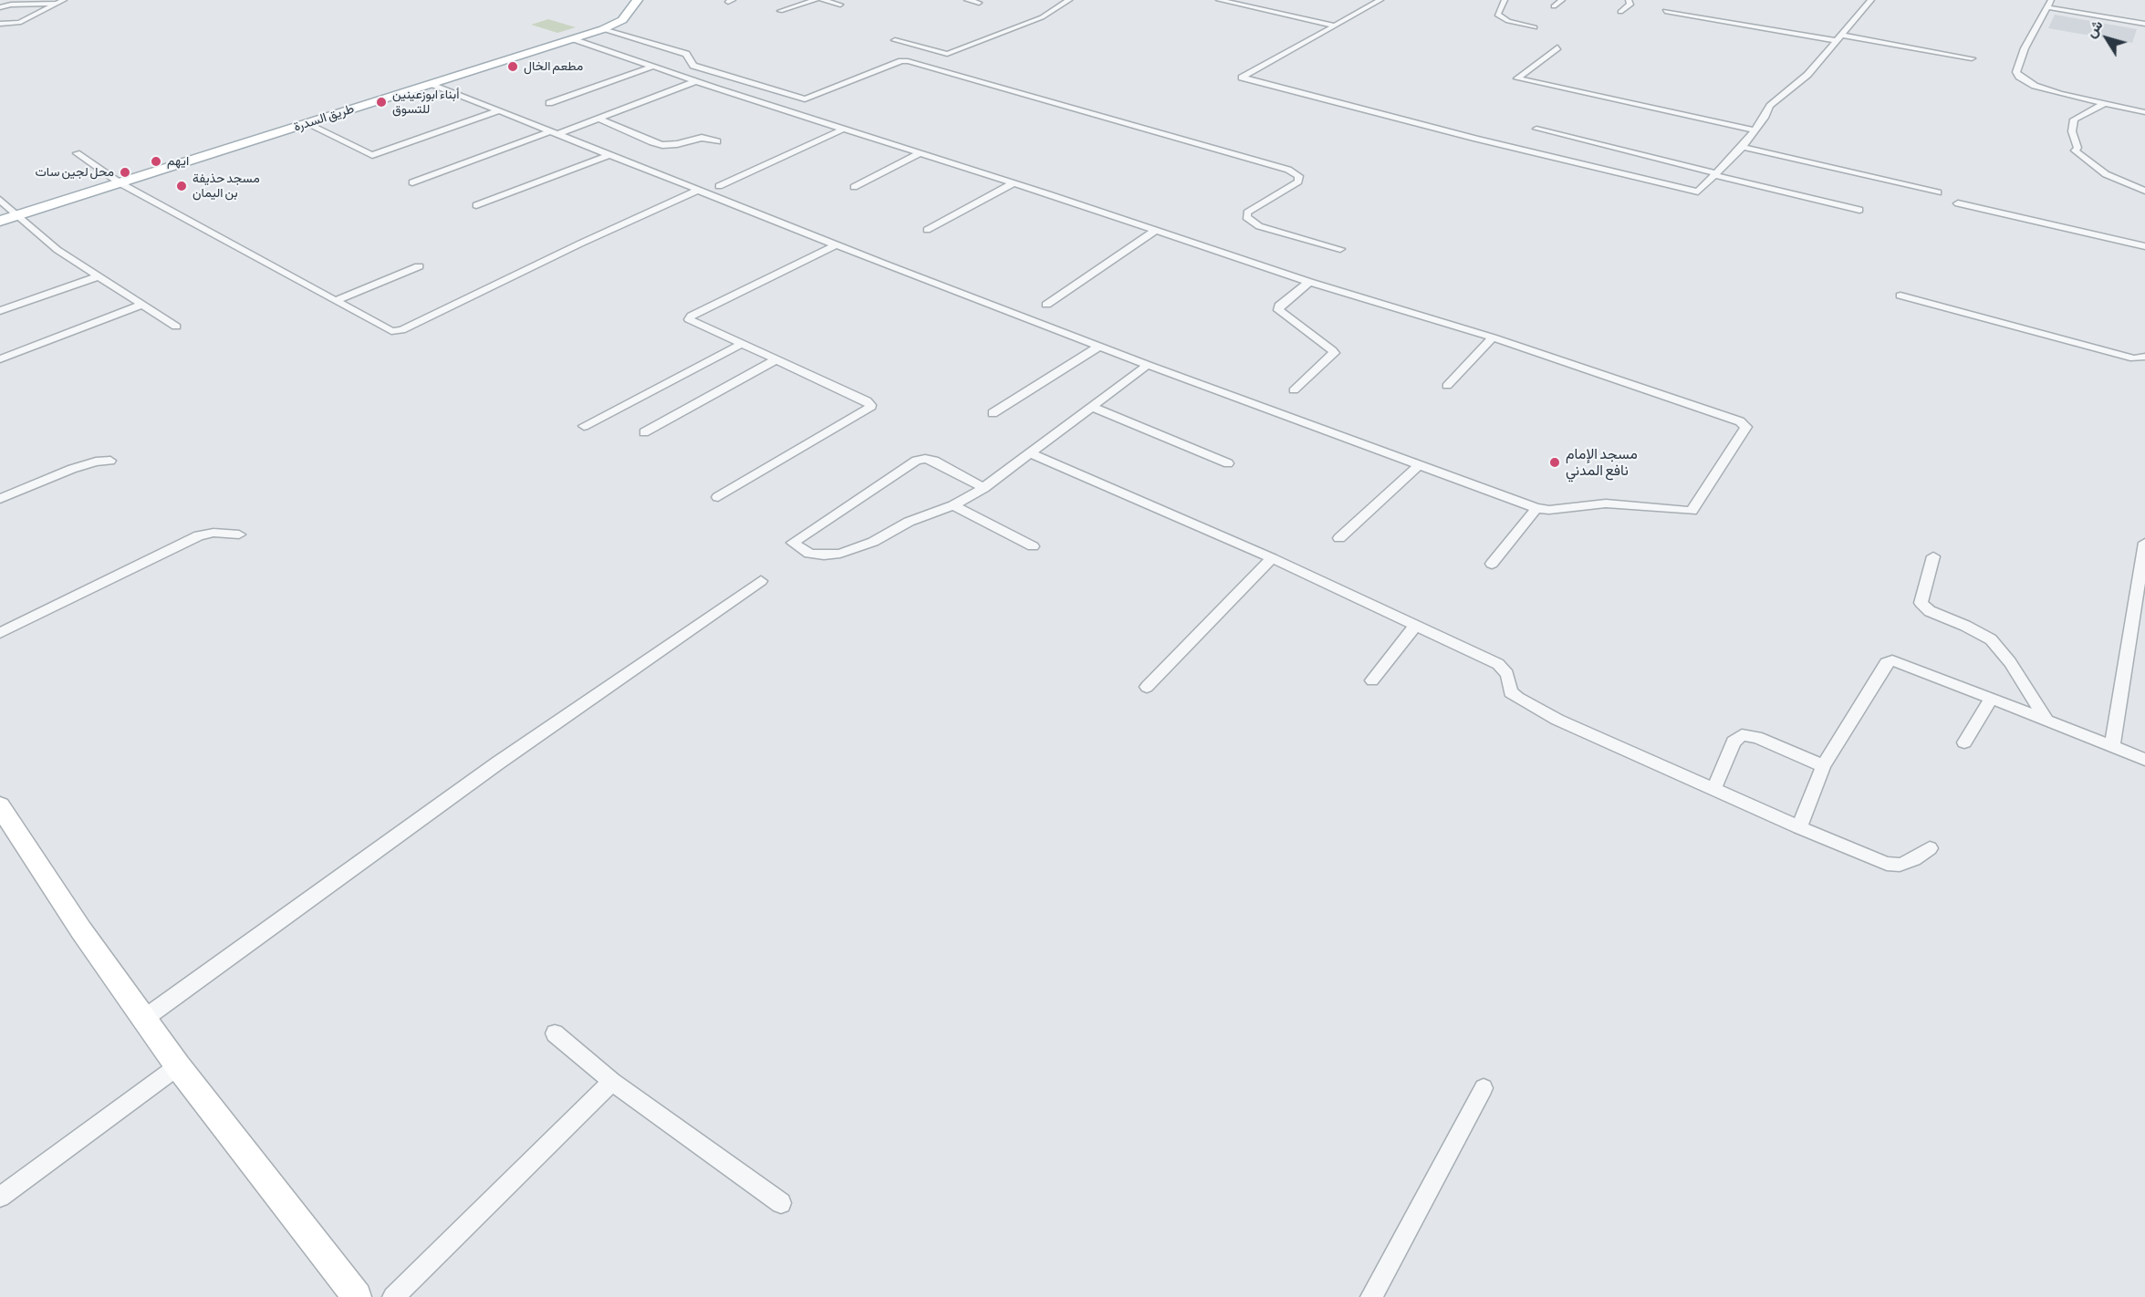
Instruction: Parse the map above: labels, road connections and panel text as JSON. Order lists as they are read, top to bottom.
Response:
{
  "streets": {
    "main road": ["طريق السدرة"]
  },
  "places": [
    "مطعم الخال",
    "أبناء ابوزعينين للتسوق",
    "ايهم",
    "محل لجين سات",
    "مسجد حذيفة بن اليمان",
    "مسجد الإمام نافع المدني"
  ],
  "north": "top left"
}
